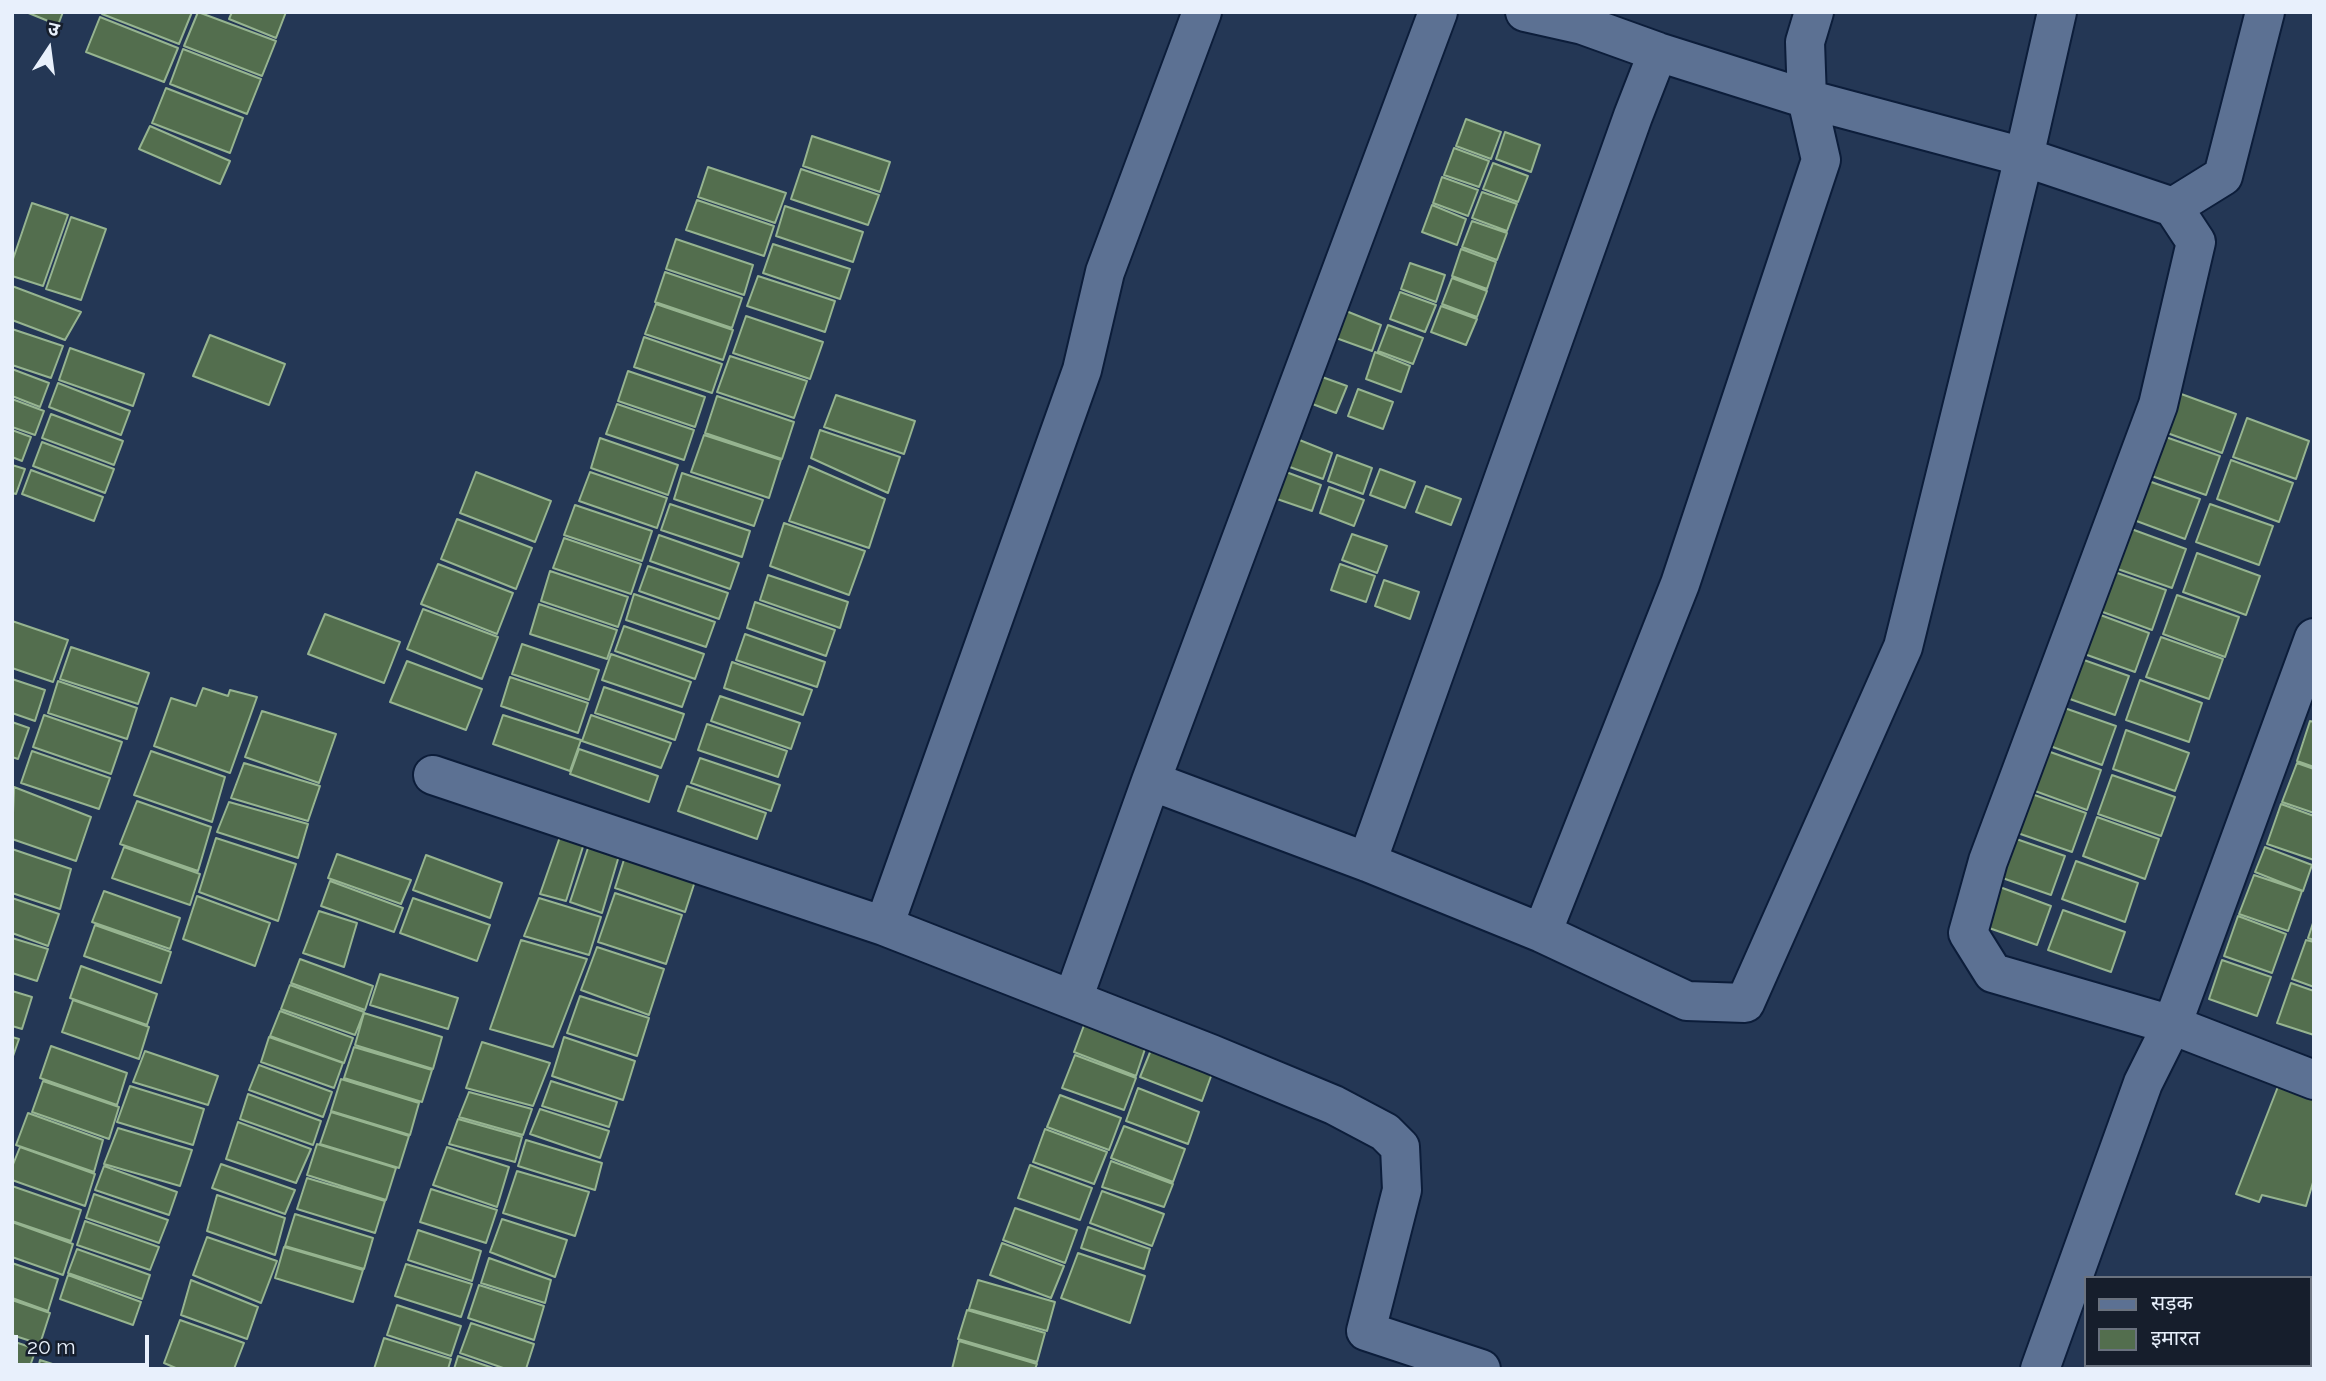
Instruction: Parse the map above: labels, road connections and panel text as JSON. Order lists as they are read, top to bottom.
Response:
{
  "legend": ["सड़क", "इमारत"],
  "scale_bar": "20 m",
  "north": "top"
}
